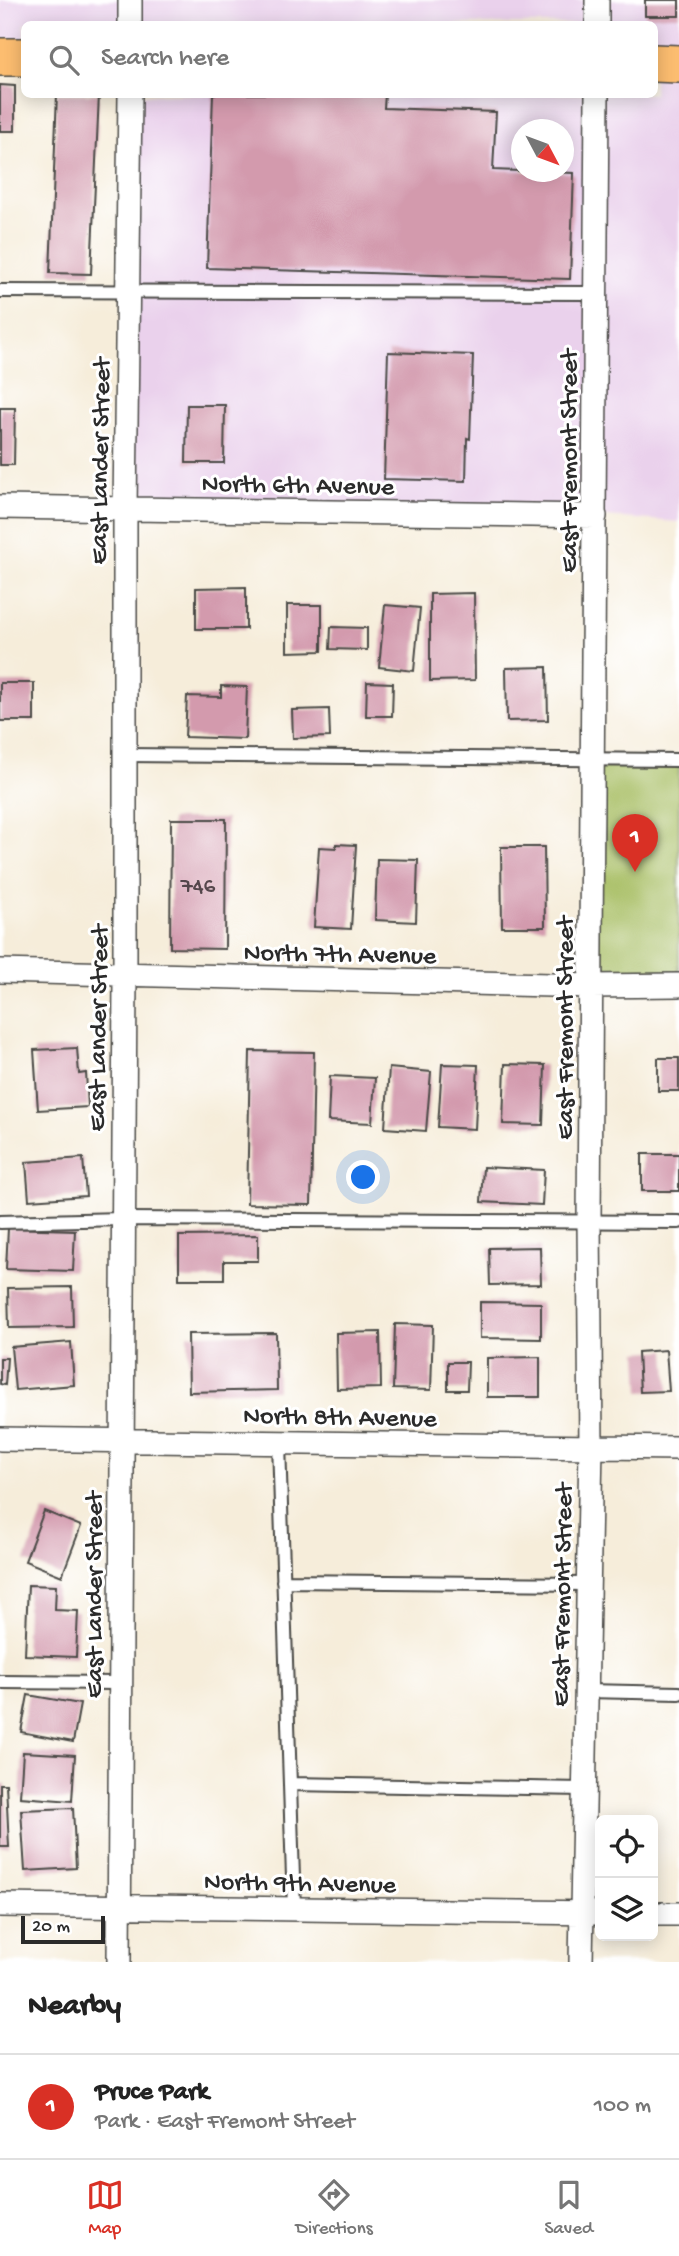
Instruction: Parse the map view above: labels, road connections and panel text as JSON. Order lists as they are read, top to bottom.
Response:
{
  "streets": {
    "street": [
      "East Lander Street",
      "East Fremont Street",
      "North 6th Avenue",
      "North 7th Avenue",
      "North 8th Avenue",
      "North 9th Avenue"
    ]
  },
  "crossings": [
    ["East Lander Street", "North 6th Avenue"],
    ["East Lander Street", "North 7th Avenue"],
    ["East Lander Street", "North 8th Avenue"],
    ["East Lander Street", "North 9th Avenue"],
    ["East Fremont Street", "North 6th Avenue"],
    ["East Fremont Street", "North 7th Avenue"],
    ["East Fremont Street", "North 8th Avenue"],
    ["East Fremont Street", "North 9th Avenue"]
  ],
  "house_numbers": ["746"],
  "scale_bar": "20 m",
  "north": "bottom right",
  "page": {
    "search": "Search here",
    "pins": "1",
    "scale": "20 m",
    "heading": "Nearby",
    "list": [
      {
        "mark": "1",
        "name": "Pruce Park",
        "note": "Park · East Fremont Street",
        "value": "100 m"
      }
    ],
    "nav": ["Map", "Directions", "Saved"]
  }
}
